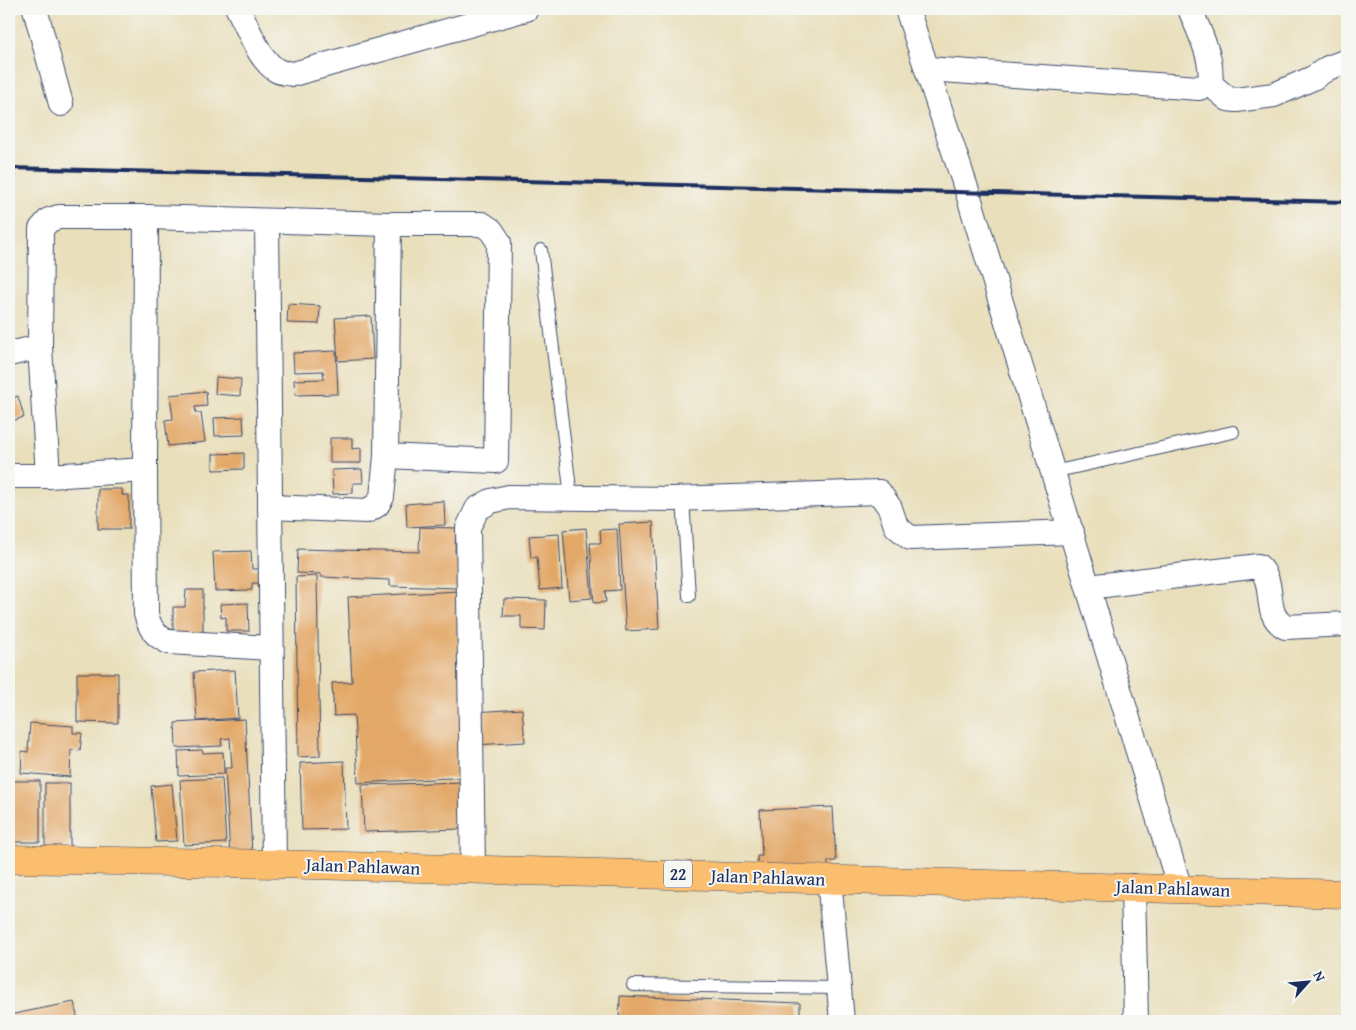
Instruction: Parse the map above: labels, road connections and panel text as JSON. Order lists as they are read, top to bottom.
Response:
{
  "streets": {
    "highway": ["Jalan Pahlawan", "22"]
  },
  "north": "top right"
}
